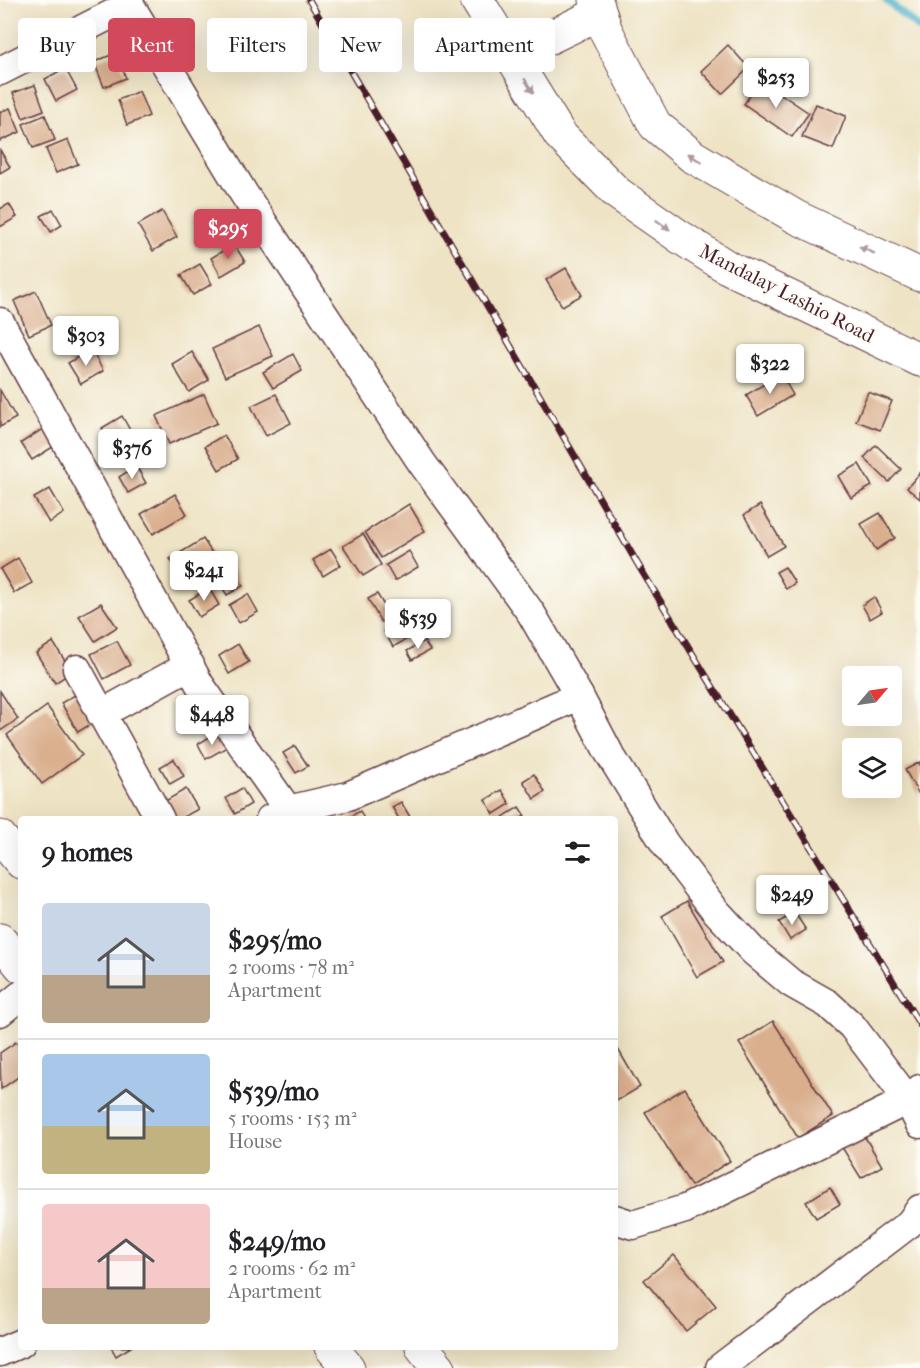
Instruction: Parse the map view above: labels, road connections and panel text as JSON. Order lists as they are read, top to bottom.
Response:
{
  "streets": {
    "main road": ["Mandalay Lashio Road"]
  },
  "north": "top right",
  "page": {
    "chip": [
      "Buy",
      "Rent",
      "Filters",
      "New",
      "Apartment"
    ],
    "price": [
      "$253",
      "$295",
      "$303",
      "$322",
      "$376",
      "$241",
      "$539",
      "$448",
      "$249"
    ],
    "heading": "9 homes",
    "list": [
      {
        "name": "$295/mo",
        "note": "2 rooms · 78 m² · Apartment"
      },
      {
        "name": "$539/mo",
        "note": "5 rooms · 153 m² · House"
      },
      {
        "name": "$249/mo",
        "note": "2 rooms · 62 m² · Apartment"
      }
    ]
  }
}
